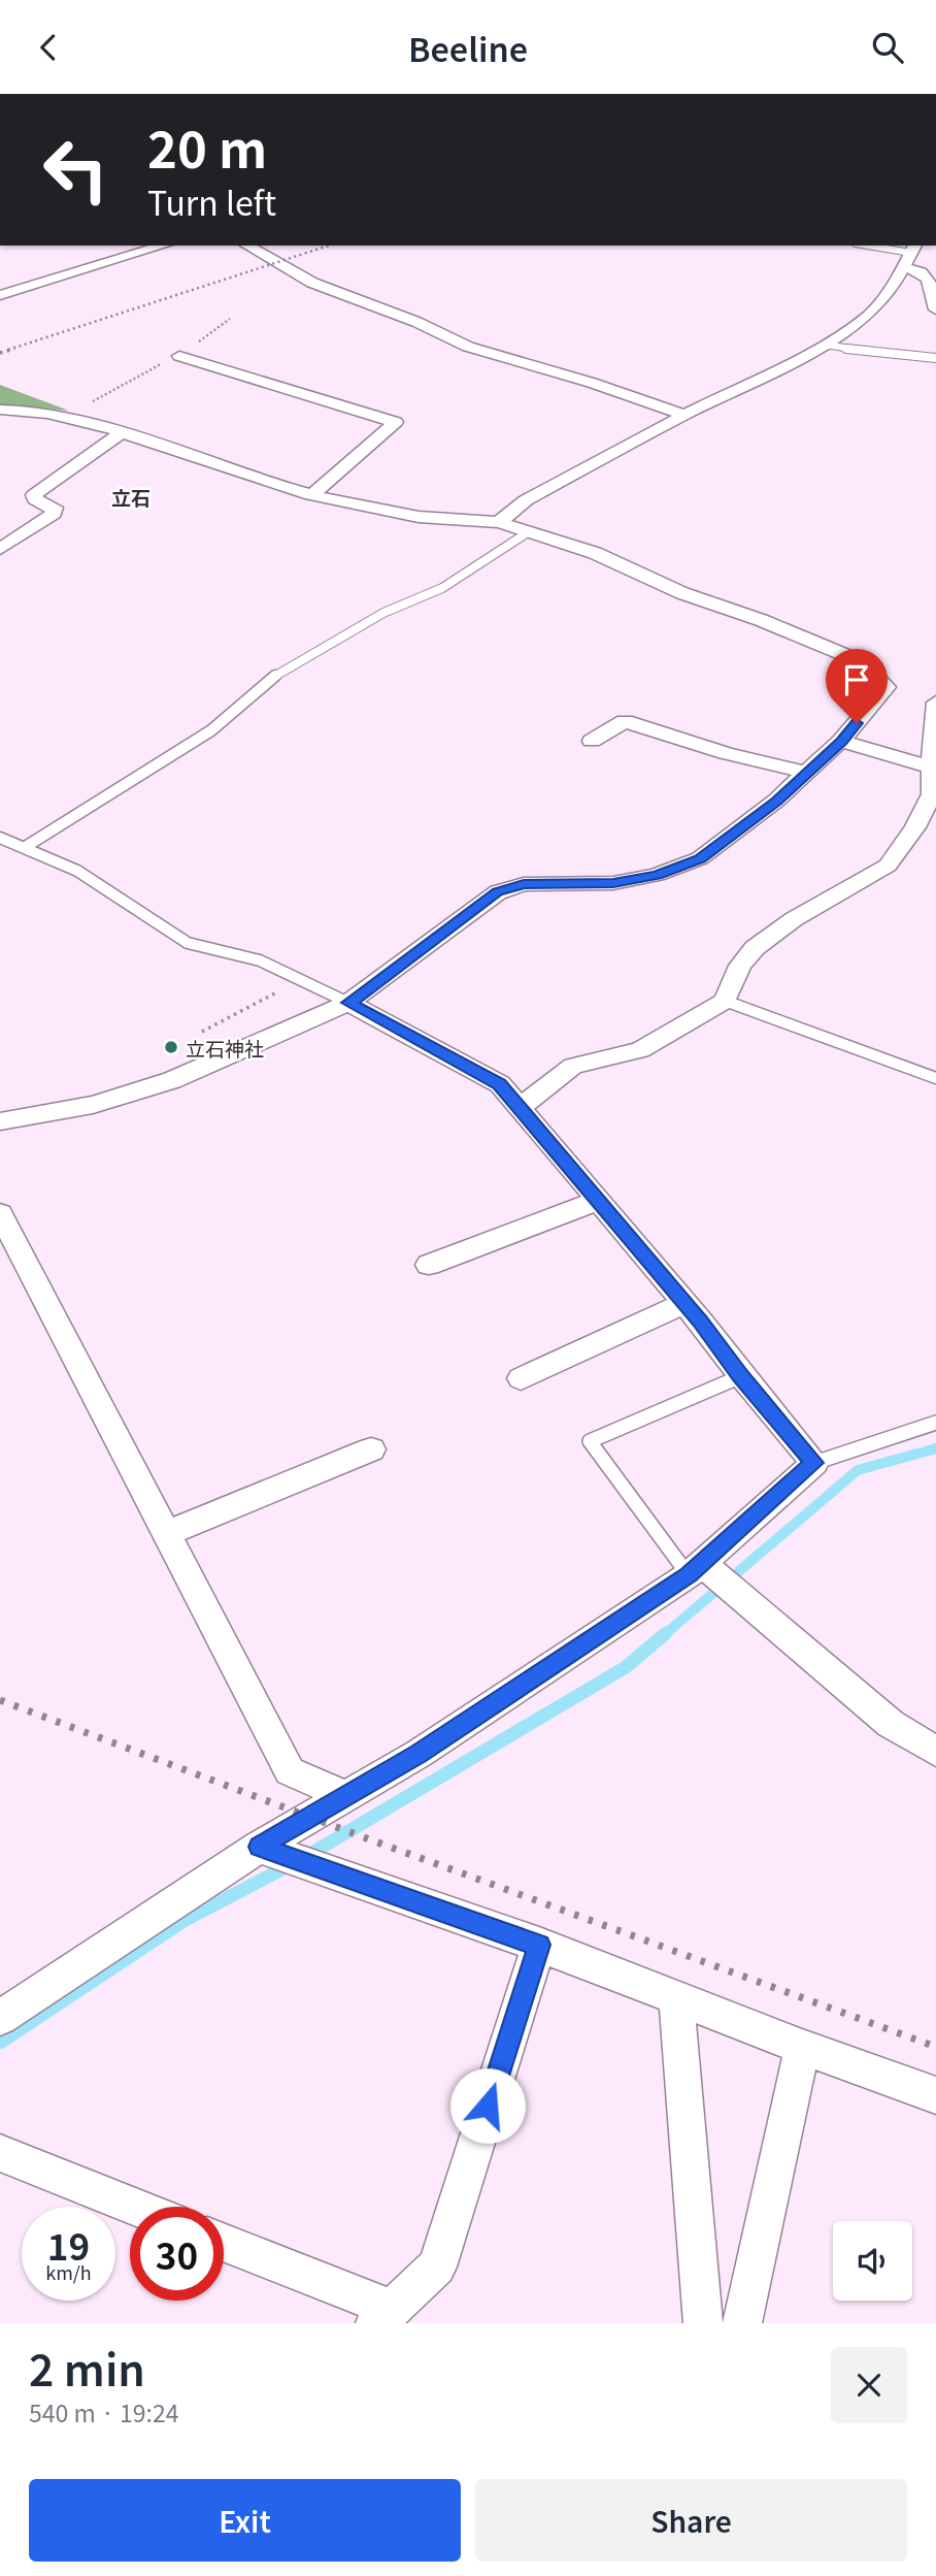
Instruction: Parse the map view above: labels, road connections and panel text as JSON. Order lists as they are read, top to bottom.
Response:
{
  "districts": ["立石"],
  "places": ["立石神社"],
  "page": {
    "header": "Beeline",
    "turn": ["20 m", "Turn left"],
    "speed": "19 km/h",
    "limit": "30",
    "heading": ["2 min", "540 m · 19:24"],
    "buttons": ["Exit", "Share"]
  }
}
